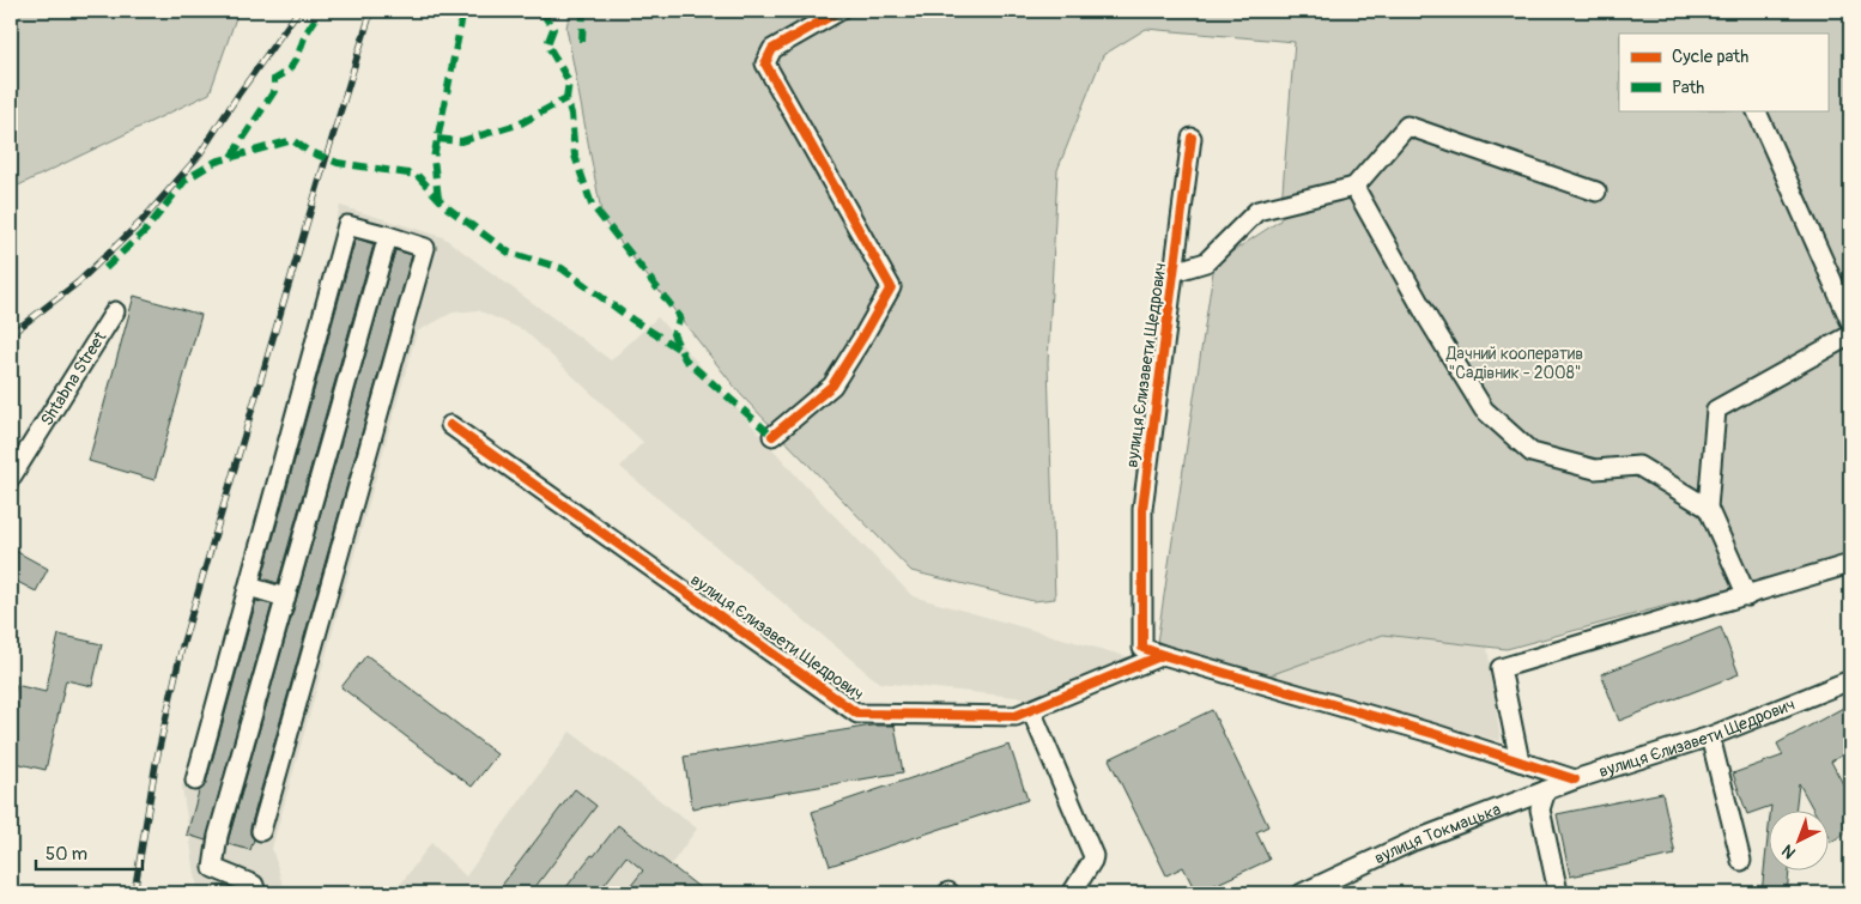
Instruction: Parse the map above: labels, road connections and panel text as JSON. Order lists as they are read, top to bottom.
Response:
{
  "streets": {
    "street": ["вулиця Єлизавети Щедрович", "Shtabna Street", "вулиця Токмацька"]
  },
  "crossings": [
    ["вулиця Єлизавети Щедрович", "вулиця Токмацька"]
  ],
  "parks": ["Дачний кооператив \"Садівник - 2008\""],
  "legend": ["Cycle path", "Path"],
  "scale_bar": "50 m",
  "north": "bottom left"
}
